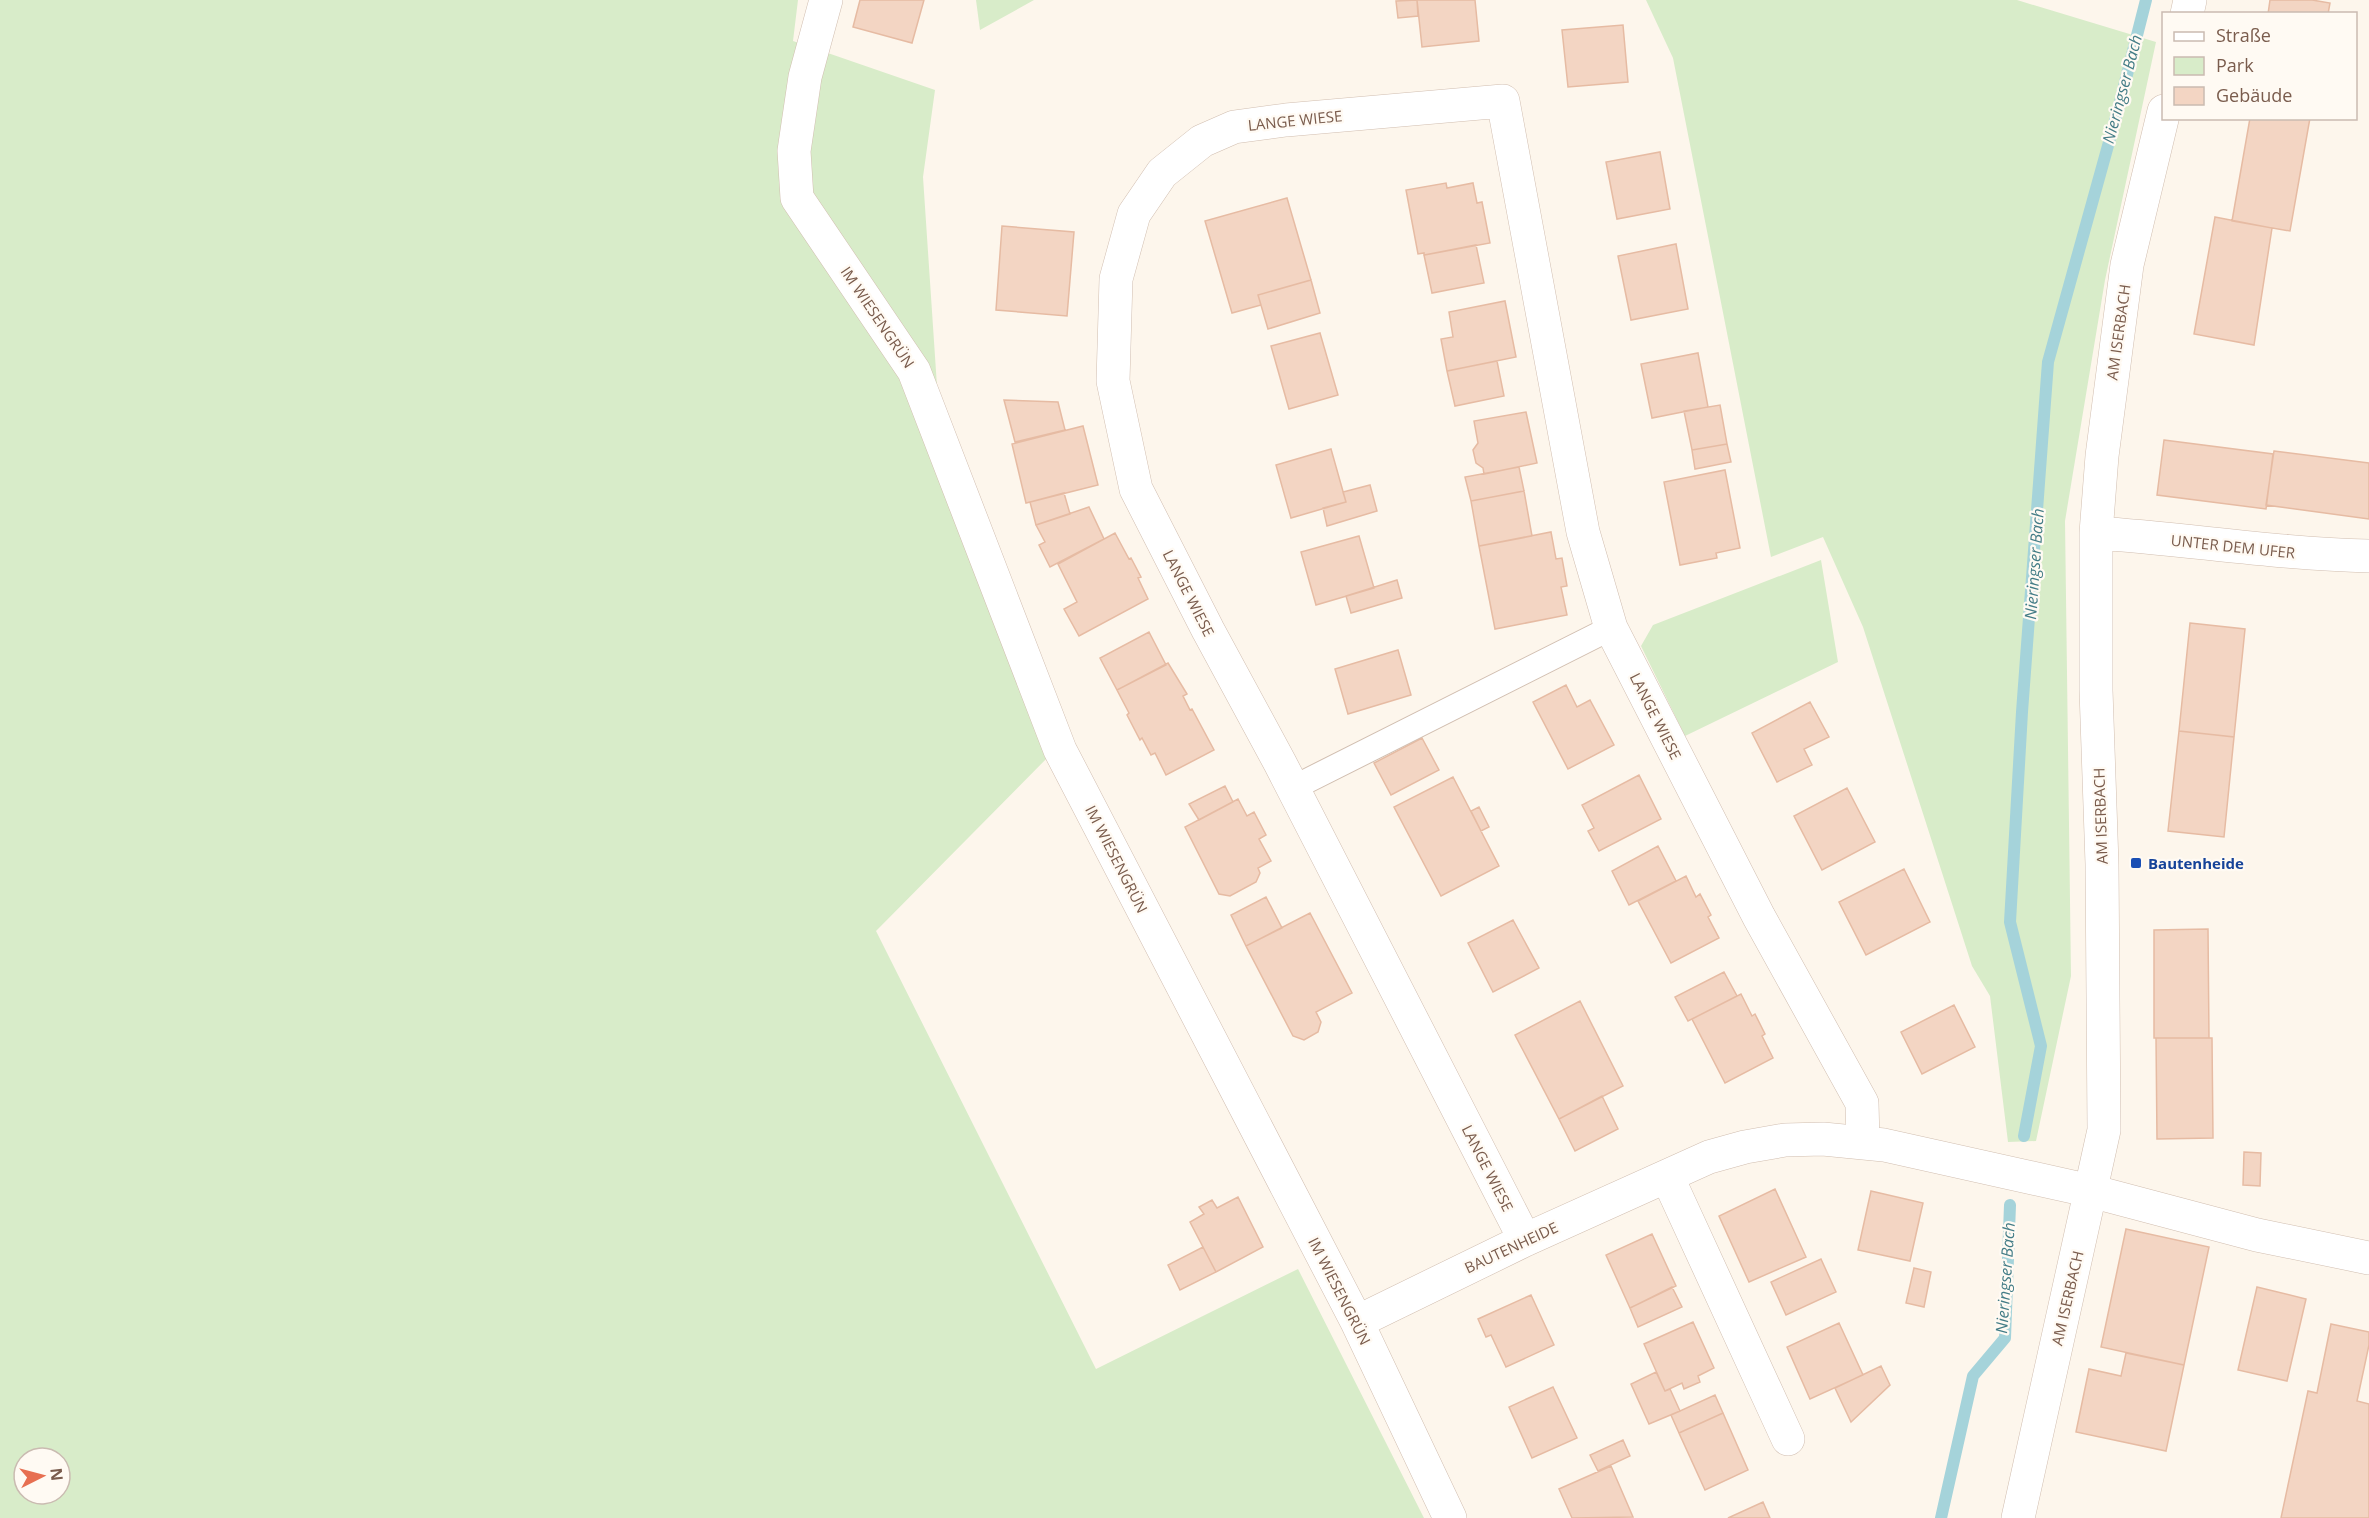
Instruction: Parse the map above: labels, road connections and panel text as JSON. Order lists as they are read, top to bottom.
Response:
{
  "streets": {
    "street": [
      "LANGE WIESE",
      "IM WIESENGRÜN",
      "AM ISERBACH",
      "UNTER DEM UFER",
      "BAUTENHEIDE"
    ]
  },
  "crossings": [
    ["LANGE WIESE", "BAUTENHEIDE"],
    ["IM WIESENGRÜN", "BAUTENHEIDE"],
    ["AM ISERBACH", "UNTER DEM UFER"],
    ["AM ISERBACH", "BAUTENHEIDE"]
  ],
  "water": ["Nieringser Bach"],
  "places": {
    "transit": ["Bautenheide"]
  },
  "legend": ["Straße", "Park", "Gebäude"],
  "north": "right"
}
